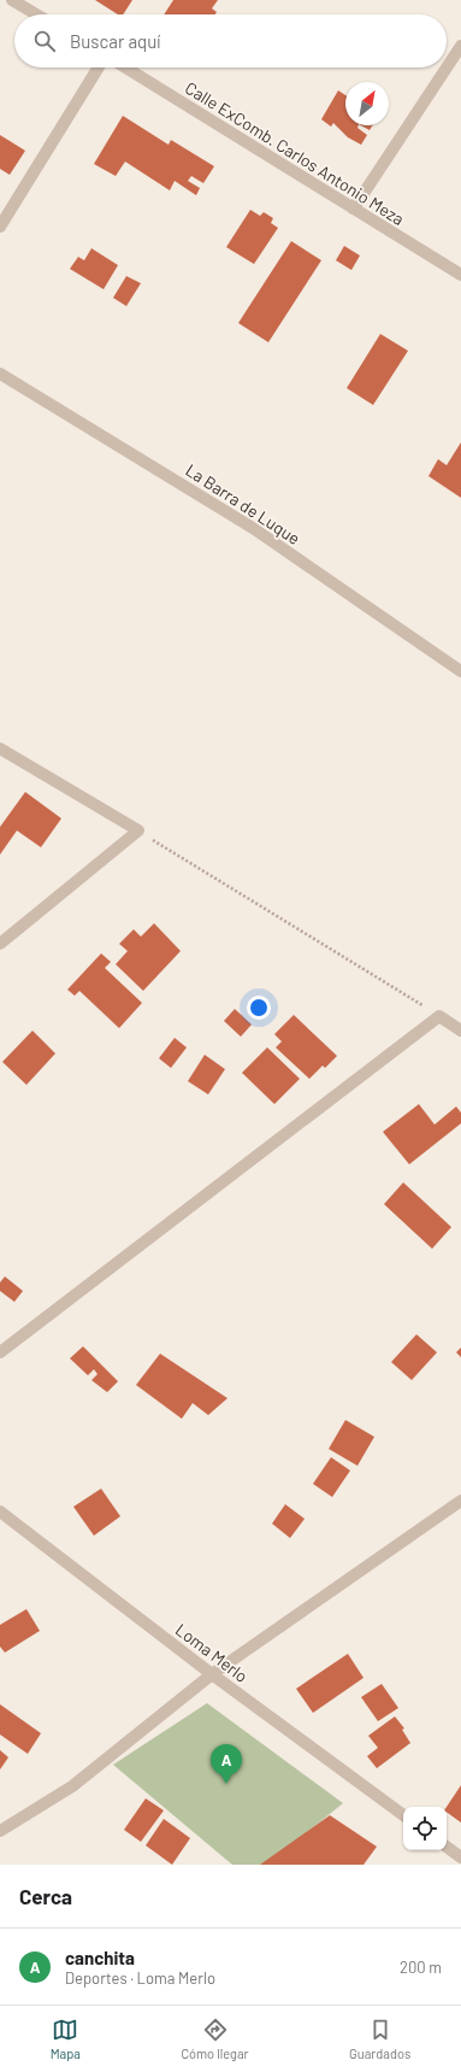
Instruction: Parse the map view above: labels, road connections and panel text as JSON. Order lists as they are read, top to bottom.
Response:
{
  "streets": {
    "street": ["Calle ExComb. Carlos Antonio Meza", "La Barra de Luque", "Loma Merlo"]
  },
  "north": "top right",
  "page": {
    "search": "Buscar aquí",
    "pins": "A",
    "heading": "Cerca",
    "list": [
      {
        "mark": "A",
        "name": "canchita",
        "note": "Deportes · Loma Merlo",
        "value": "200 m"
      }
    ],
    "nav": ["Mapa", "Cómo llegar", "Guardados"]
  }
}
